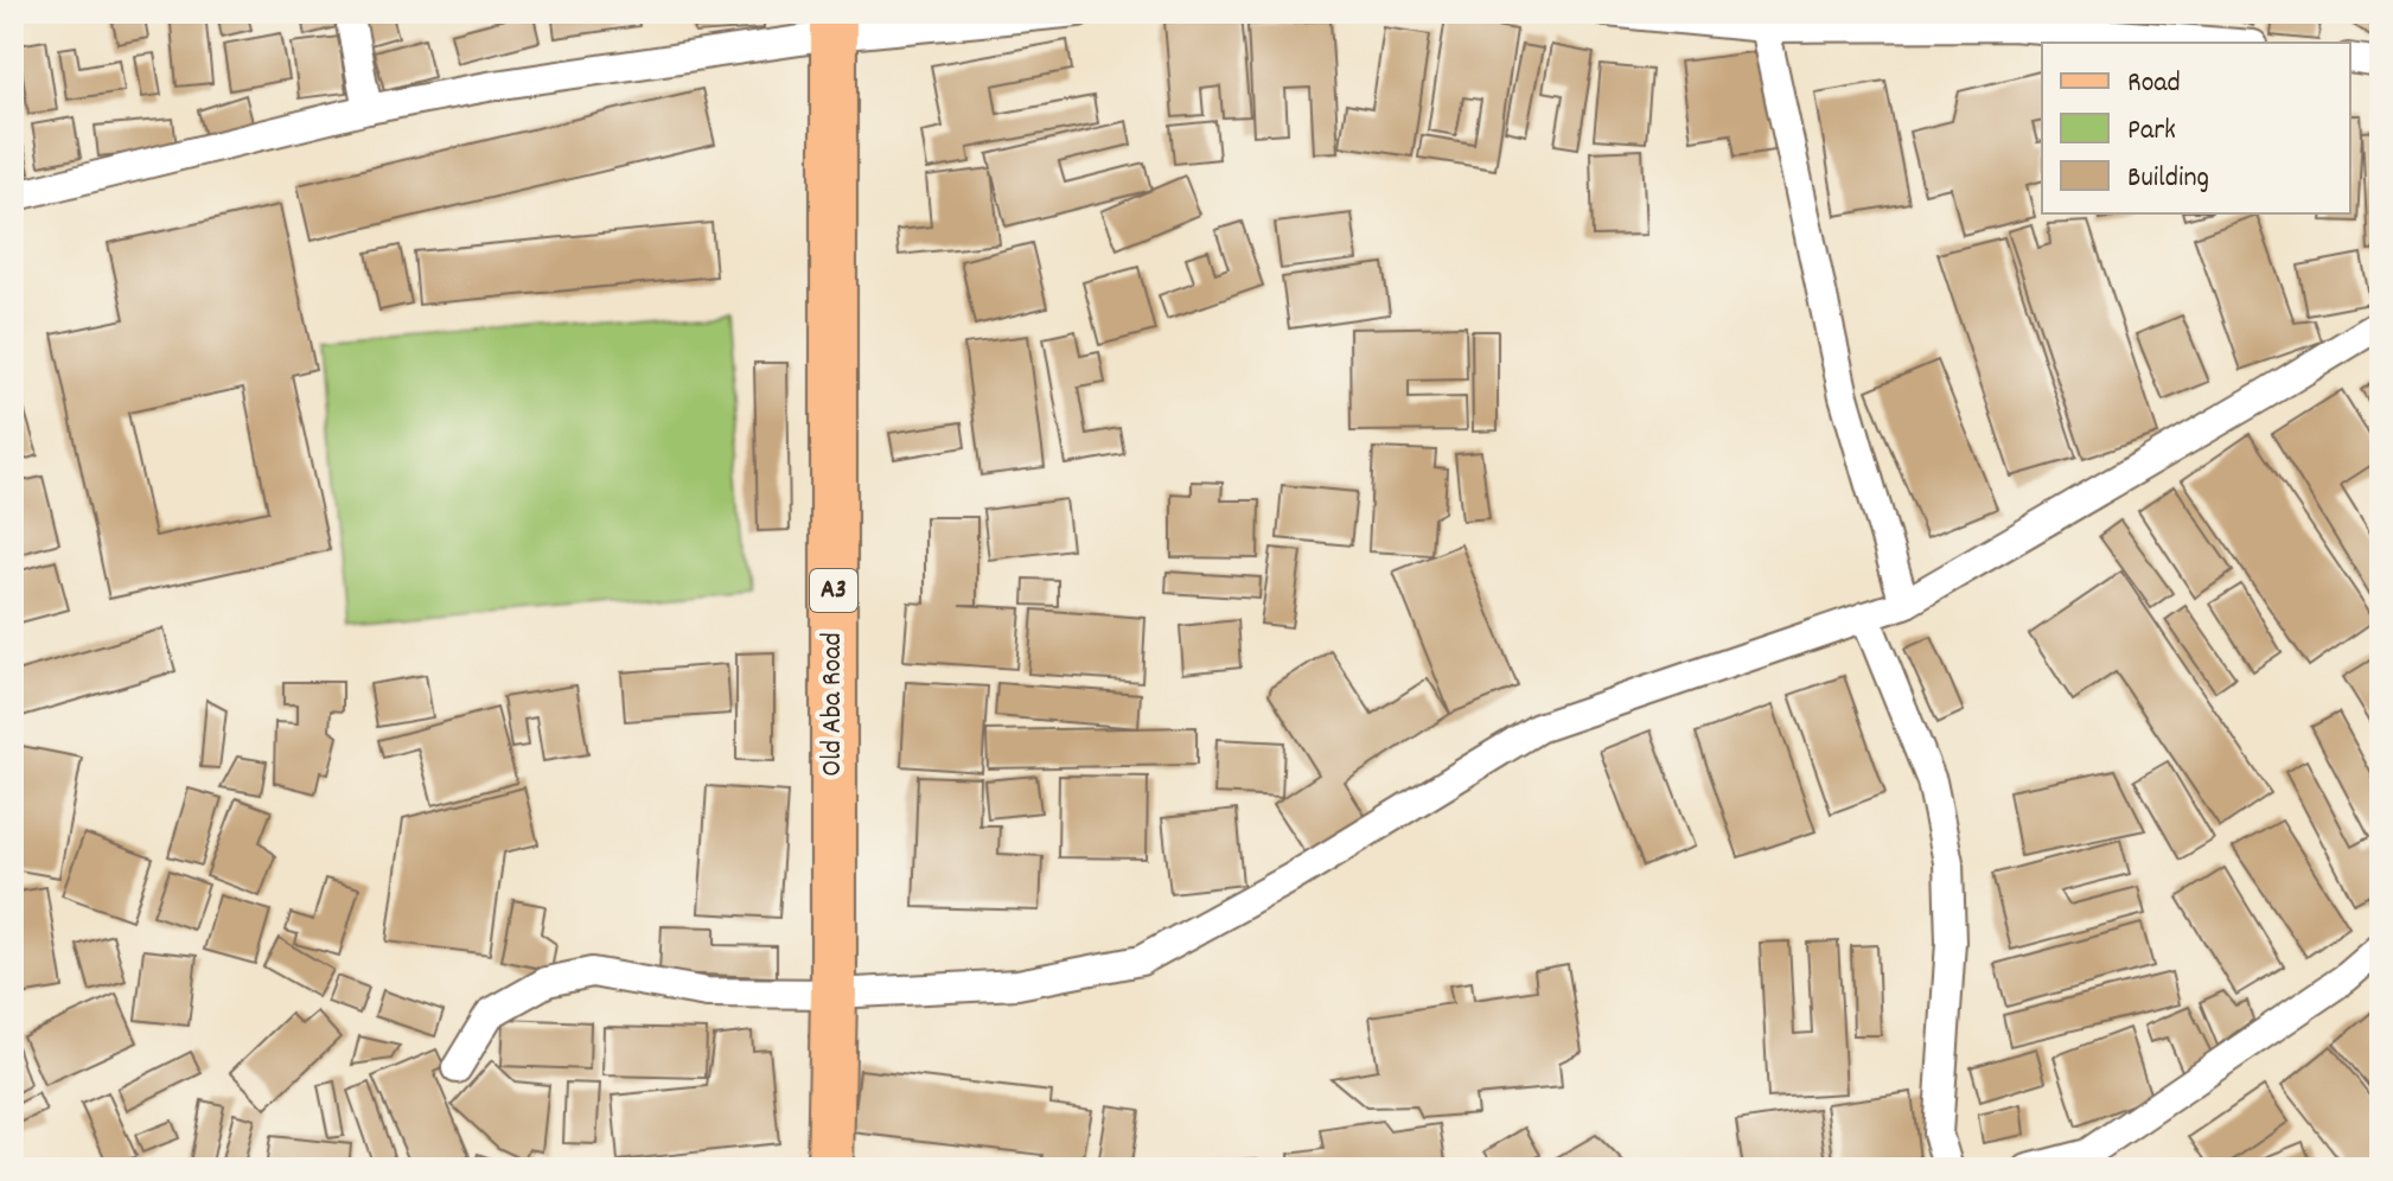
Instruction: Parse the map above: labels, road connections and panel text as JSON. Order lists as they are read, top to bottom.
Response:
{
  "streets": {
    "main road": ["A3", "Old Aba Road"]
  },
  "legend": ["Road", "Park", "Building"]
}
